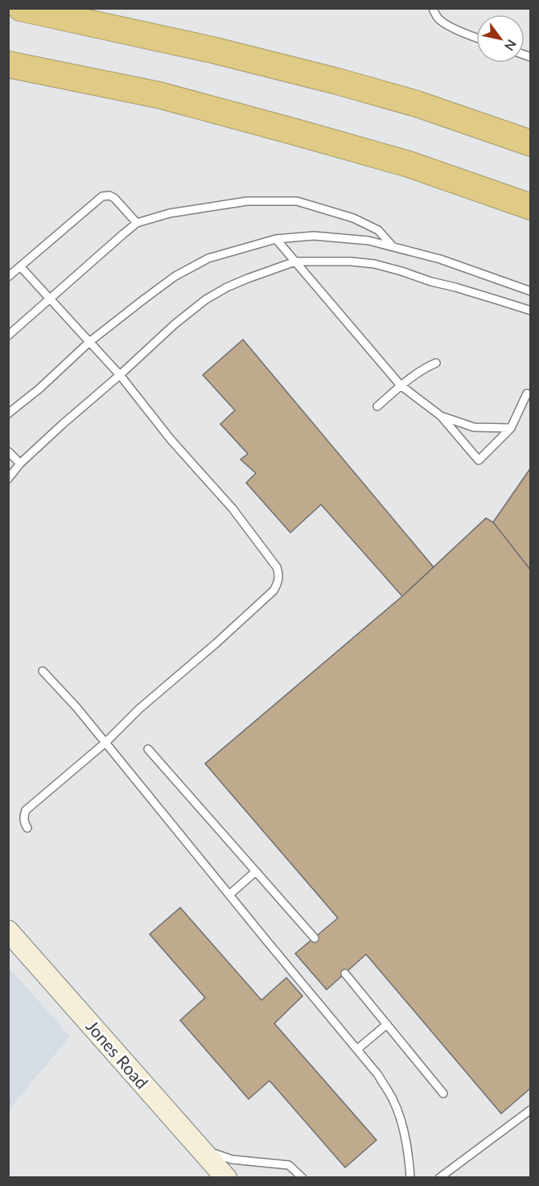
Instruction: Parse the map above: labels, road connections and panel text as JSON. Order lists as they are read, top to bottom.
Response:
{
  "streets": {
    "street": ["Jones Road"]
  },
  "north": "bottom right"
}
